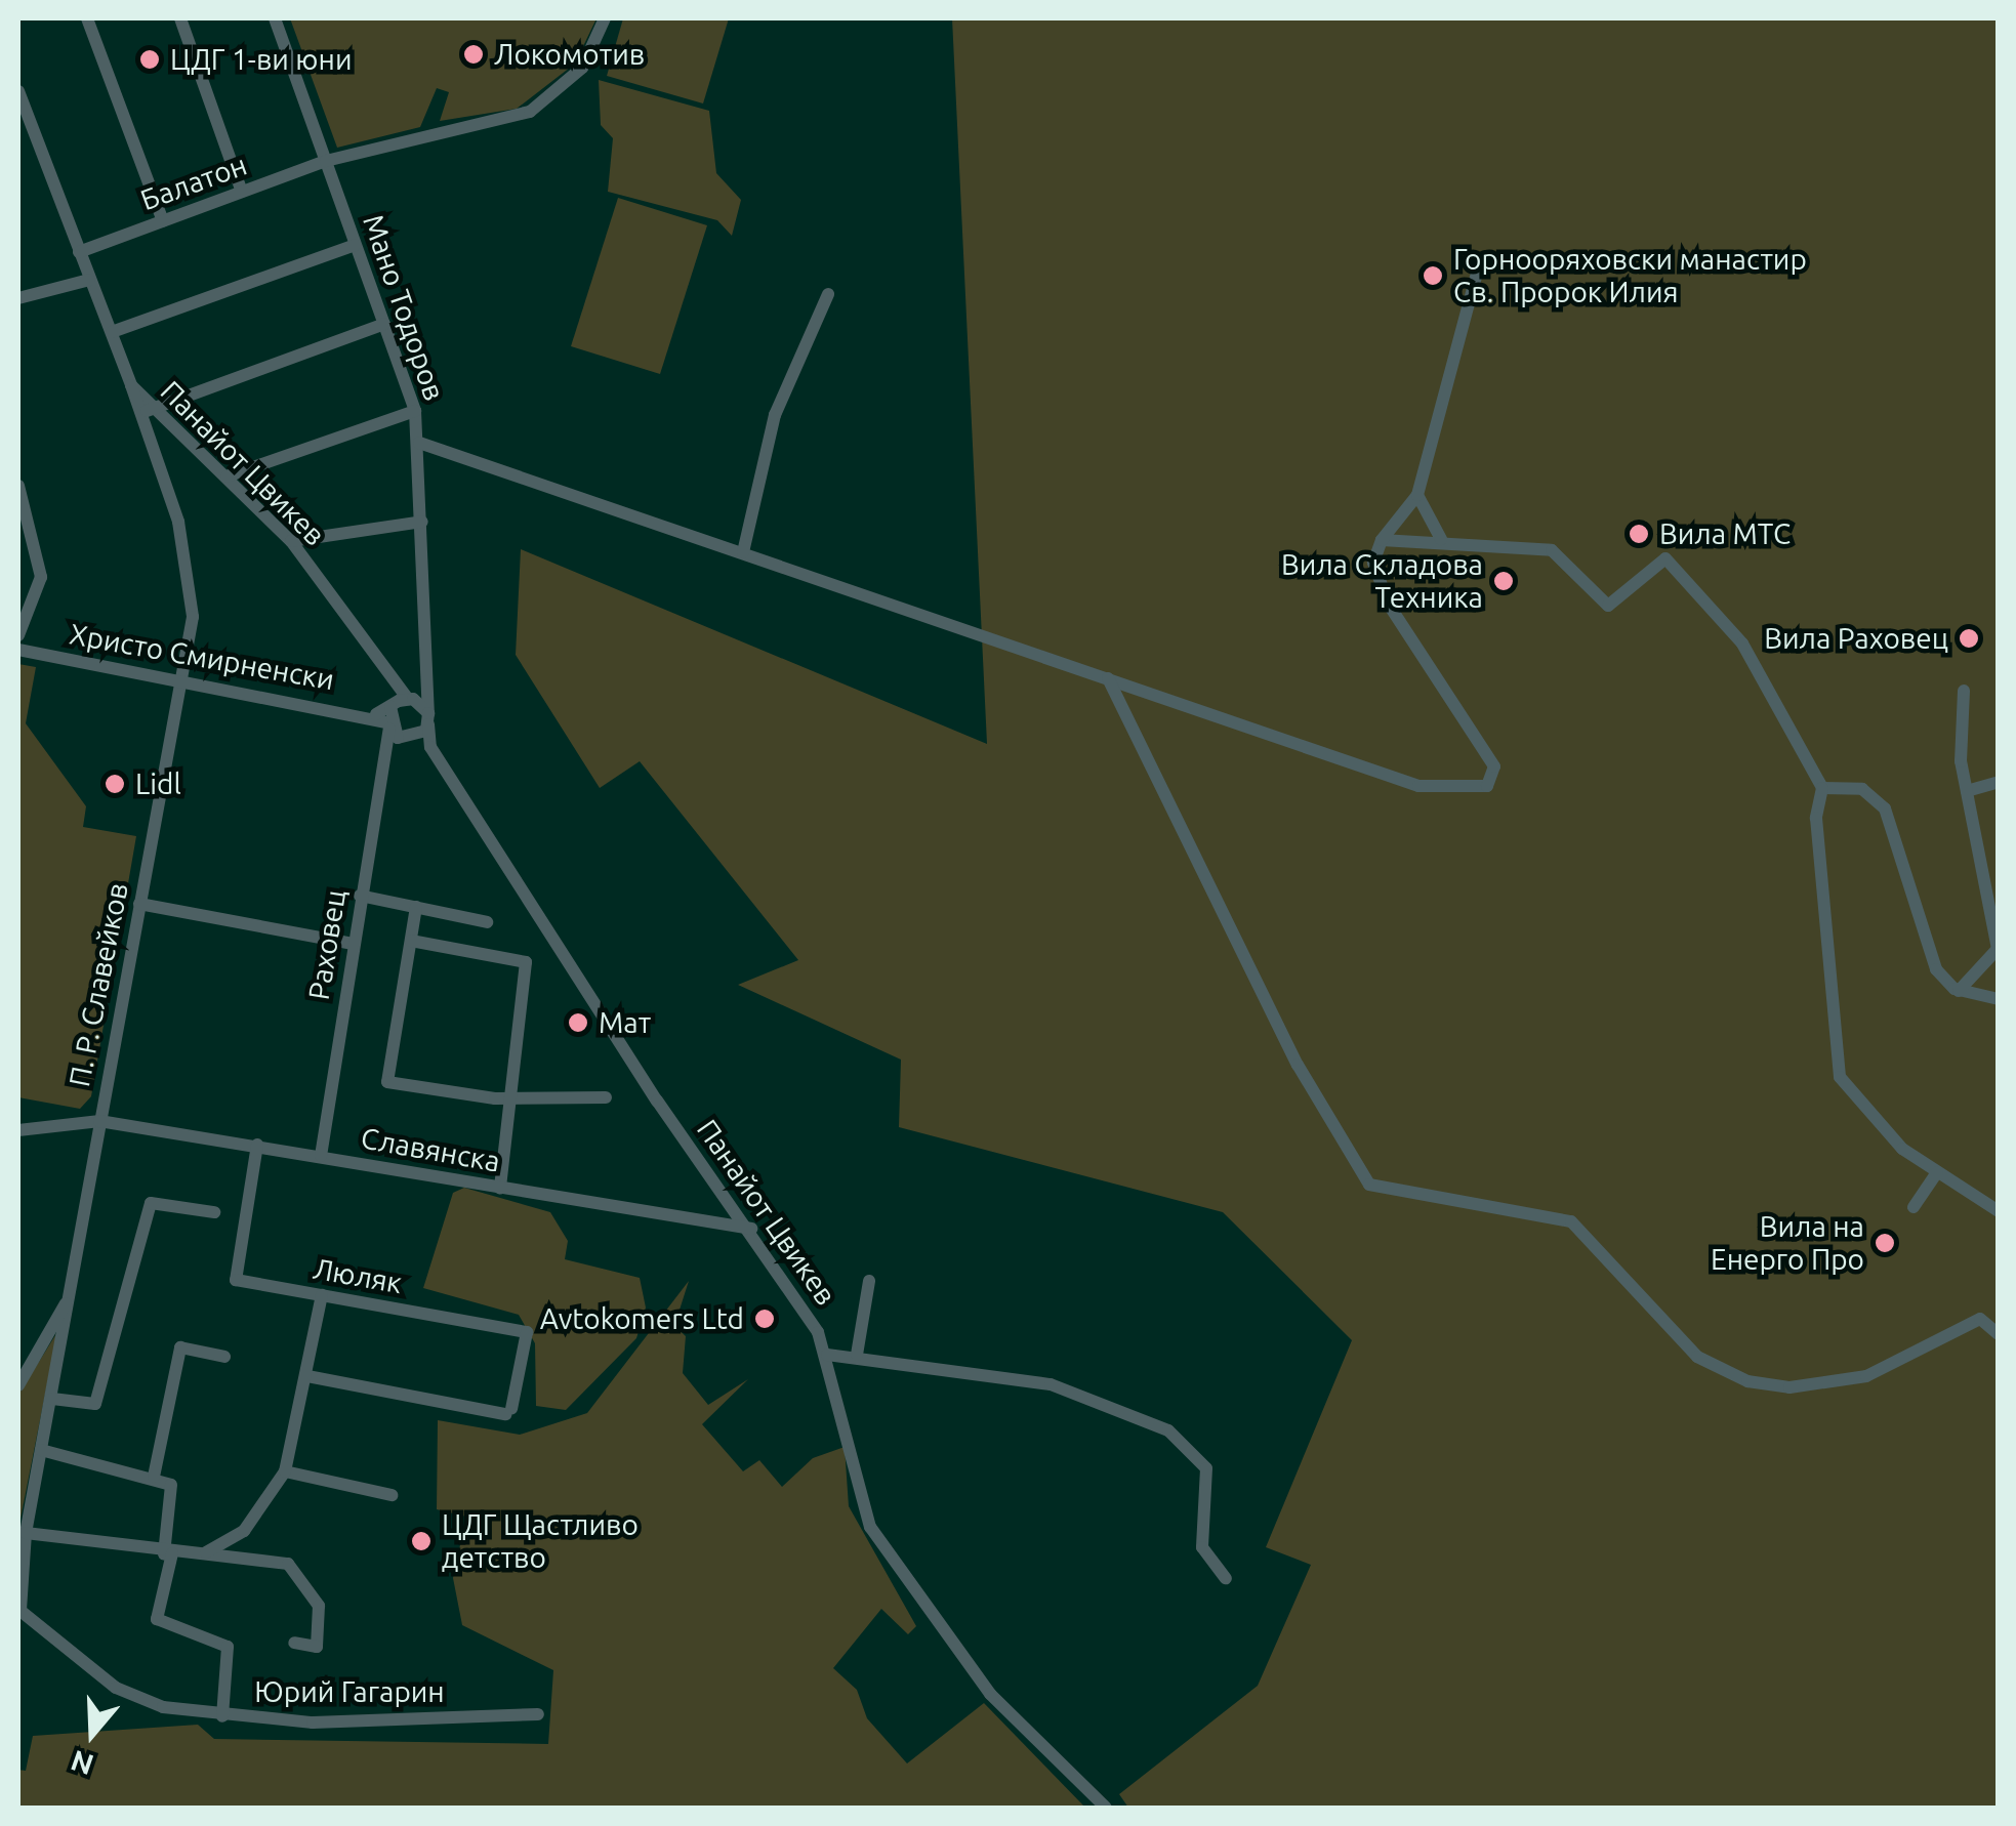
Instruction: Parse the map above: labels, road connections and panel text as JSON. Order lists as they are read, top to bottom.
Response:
{
  "streets": {
    "street": [
      "Балатон",
      "Мано Тодоров",
      "Панайот Цвикев",
      "Христо Смирненски",
      "Раховец",
      "П. Р. Славейков",
      "Славянска",
      "Люляк",
      "Юрий Гагарин"
    ]
  },
  "crossings": [
    ["Балатон", "Мано Тодоров"],
    ["Балатон", "Панайот Цвикев"],
    ["Мано Тодоров", "Панайот Цвикев"],
    ["Панайот Цвикев", "П. Р. Славейков"],
    ["Панайот Цвикев", "Славянска"],
    ["Христо Смирненски", "Раховец"],
    ["Христо Смирненски", "П. Р. Славейков"],
    ["Раховец", "Славянска"],
    ["П. Р. Славейков", "Славянска"],
    ["П. Р. Славейков", "Юрий Гагарин"],
    ["Славянска", "Люляк"]
  ],
  "places": [
    "Локомотив",
    "ЦДГ 1-ви юни",
    "Горнооряховски манастир Св. Пророк Илия",
    "Вила МТС",
    "Вила Складова Техника",
    "Вила Раховец",
    "Lidl",
    "Мат",
    "Вила на Енерго Про",
    "Avtokomers Ltd",
    "ЦДГ Щастливо детство"
  ],
  "north": "bottom"
}
